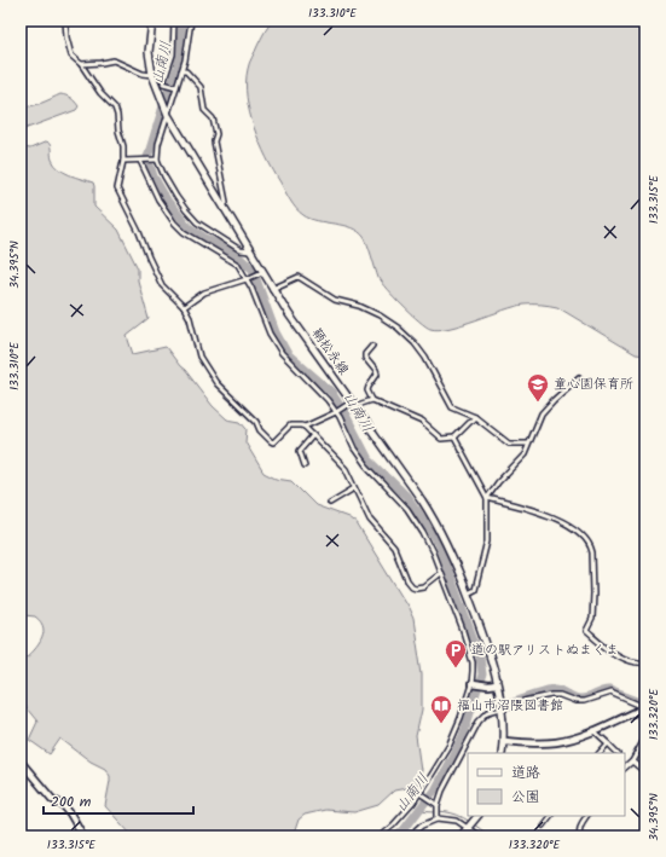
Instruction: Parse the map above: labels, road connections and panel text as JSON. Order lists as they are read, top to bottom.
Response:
{
  "streets": {
    "main road": ["鞆松永線"]
  },
  "water": ["山南川"],
  "places": {
    "school or university": ["童心園保育所"],
    "parking": ["道の駅アリストぬまくま"],
    "library": ["福山市沼隈図書館"]
  },
  "legend": ["道路", "公園"],
  "scale_bar": "200 m",
  "coordinates": [
    "133.310°E",
    "133.315°E",
    "34.395°N",
    "133.320°E"
  ]
}
